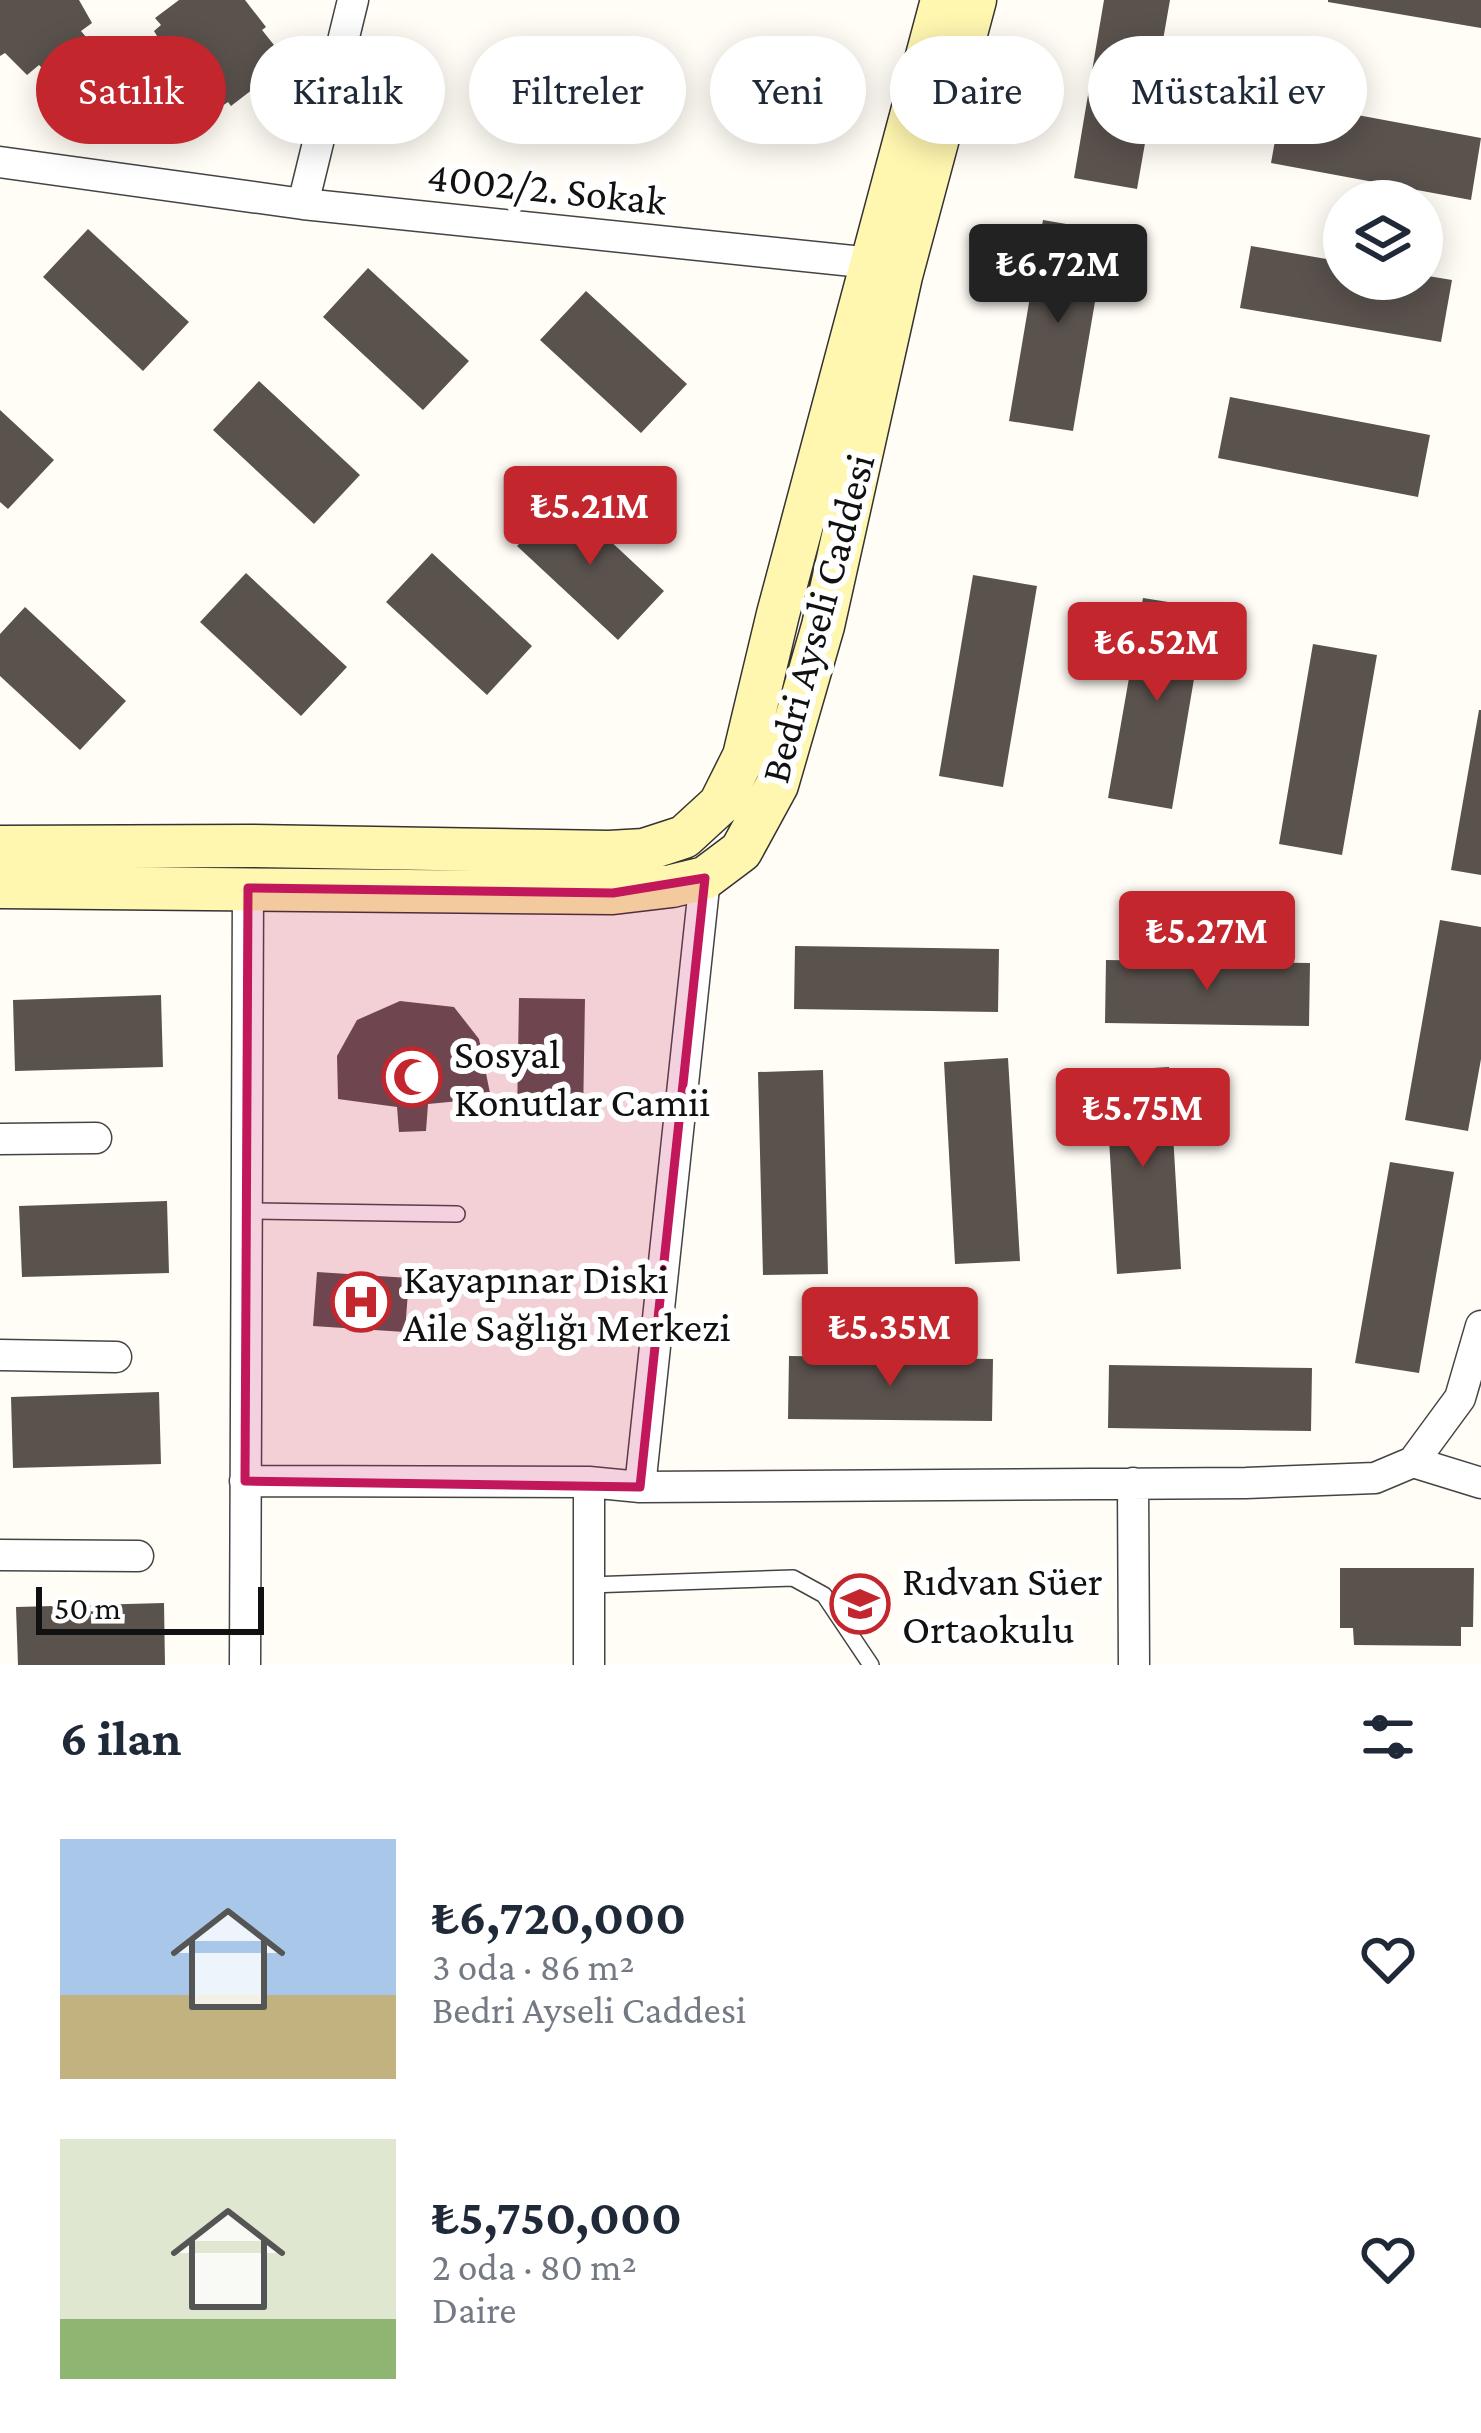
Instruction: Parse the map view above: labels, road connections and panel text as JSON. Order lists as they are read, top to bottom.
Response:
{
  "streets": {
    "main road": ["Bedri Ayseli Caddesi"],
    "street": ["4002/2. Sokak"]
  },
  "crossings": [
    ["4002/2. Sokak", "Bedri Ayseli Caddesi"]
  ],
  "places": {
    "mosque": ["Sosyal Konutlar Camii"],
    "hospital": ["Kayapınar Diski Aile Sağlığı Merkezi"],
    "school or university": ["Rıdvan Süer Ortaokulu"]
  },
  "scale_bar": "50 m",
  "page": {
    "chip": [
      "Satılık",
      "Kiralık",
      "Filtreler",
      "Yeni",
      "Daire",
      "Müstakil ev"
    ],
    "price": [
      "₺6.72M",
      "₺5.21M",
      "₺6.52M",
      "₺5.27M",
      "₺5.75M",
      "₺5.35M"
    ],
    "scale": "50 m",
    "heading": "6 ilan",
    "list": [
      {
        "name": "₺6,720,000",
        "note": "3 oda · 86 m² · Bedri Ayseli Caddesi"
      },
      {
        "name": "₺5,750,000",
        "note": "2 oda · 80 m² · Daire"
      }
    ]
  }
}
